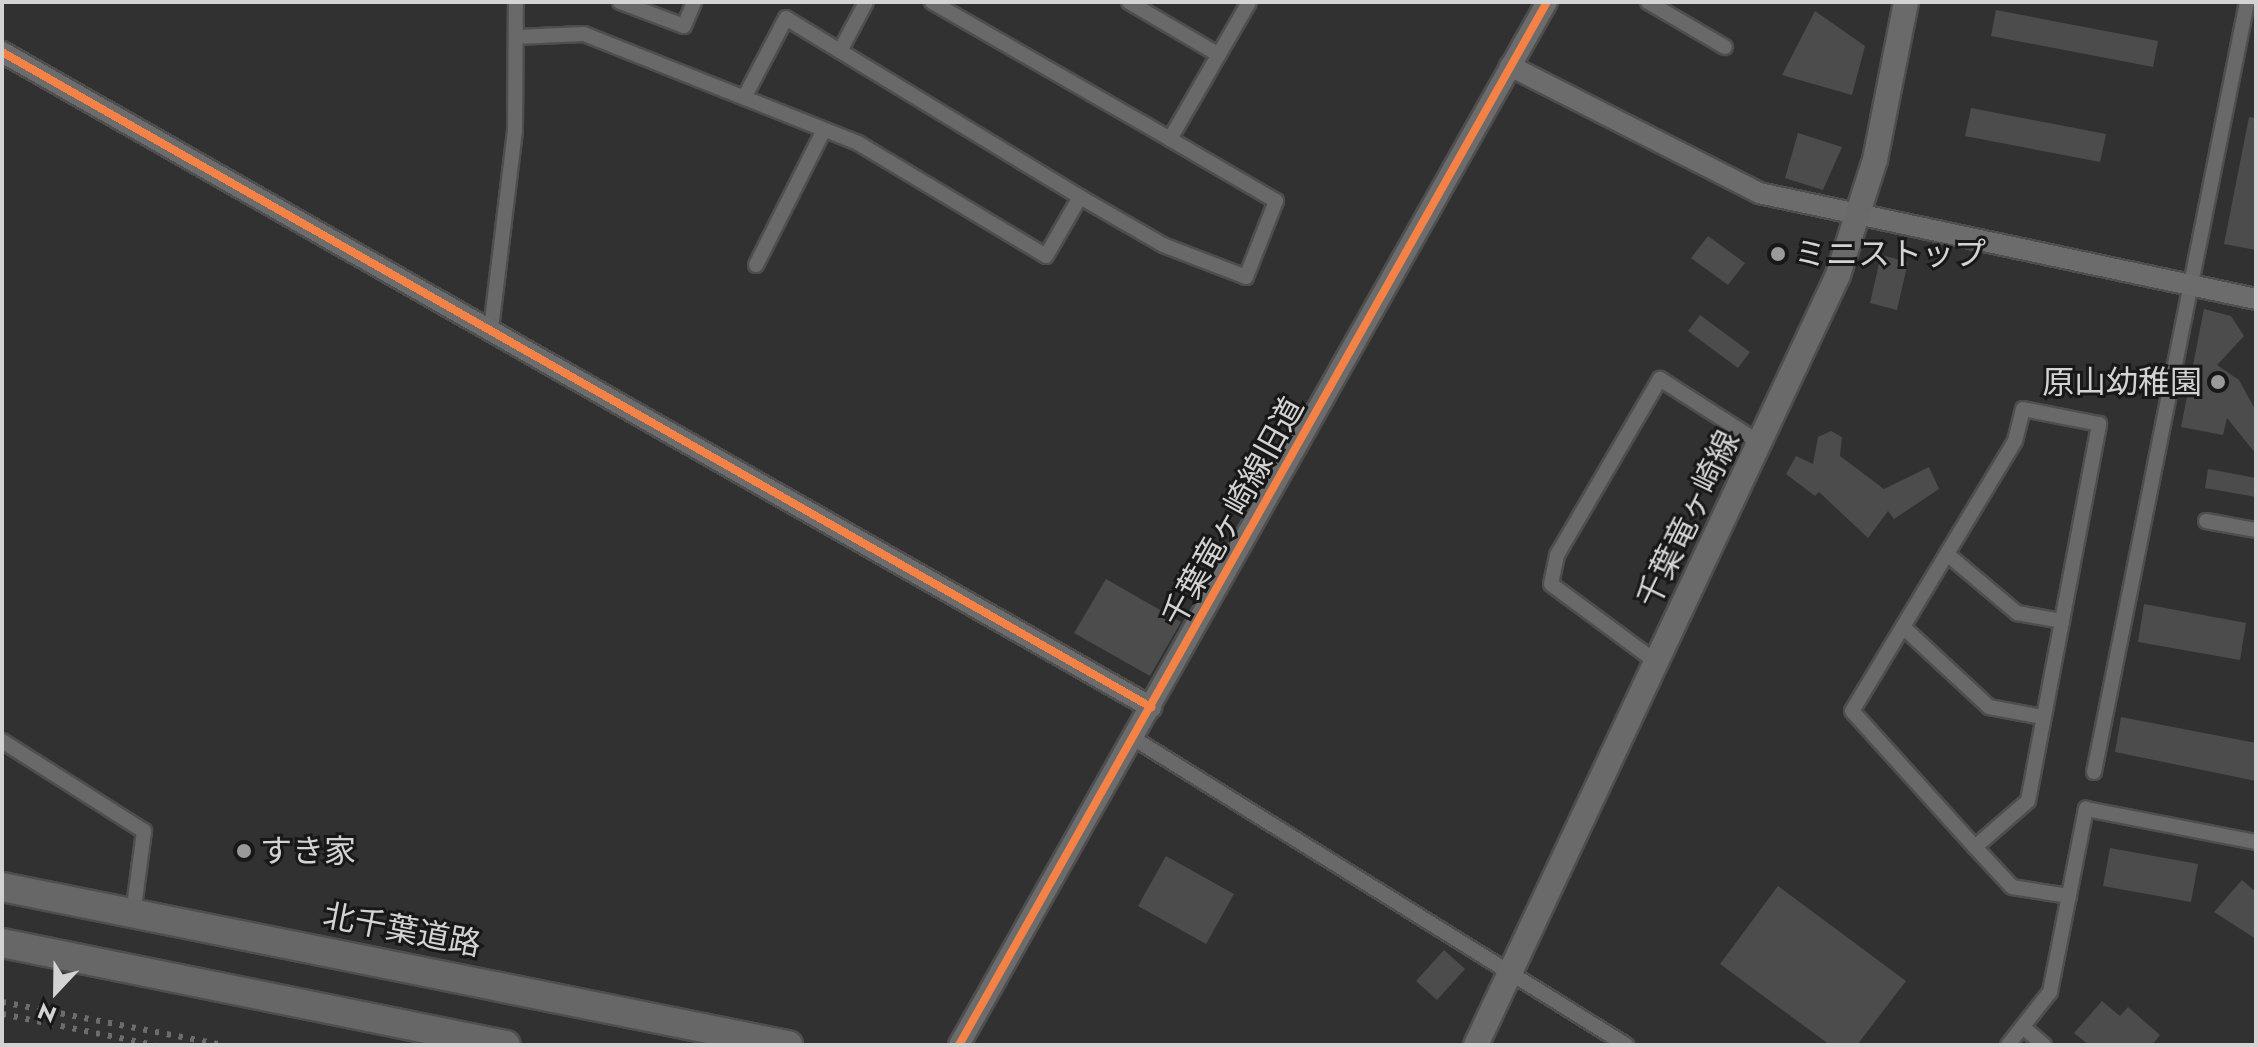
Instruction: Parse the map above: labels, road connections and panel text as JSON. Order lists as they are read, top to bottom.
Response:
{
  "streets": {
    "highway": ["北千葉道路"],
    "main road": ["千葉竜ヶ崎線"],
    "street": ["千葉竜ヶ崎線旧道"]
  },
  "places": ["ミニストップ", "原山幼稚園", "すき家"],
  "north": "bottom"
}
